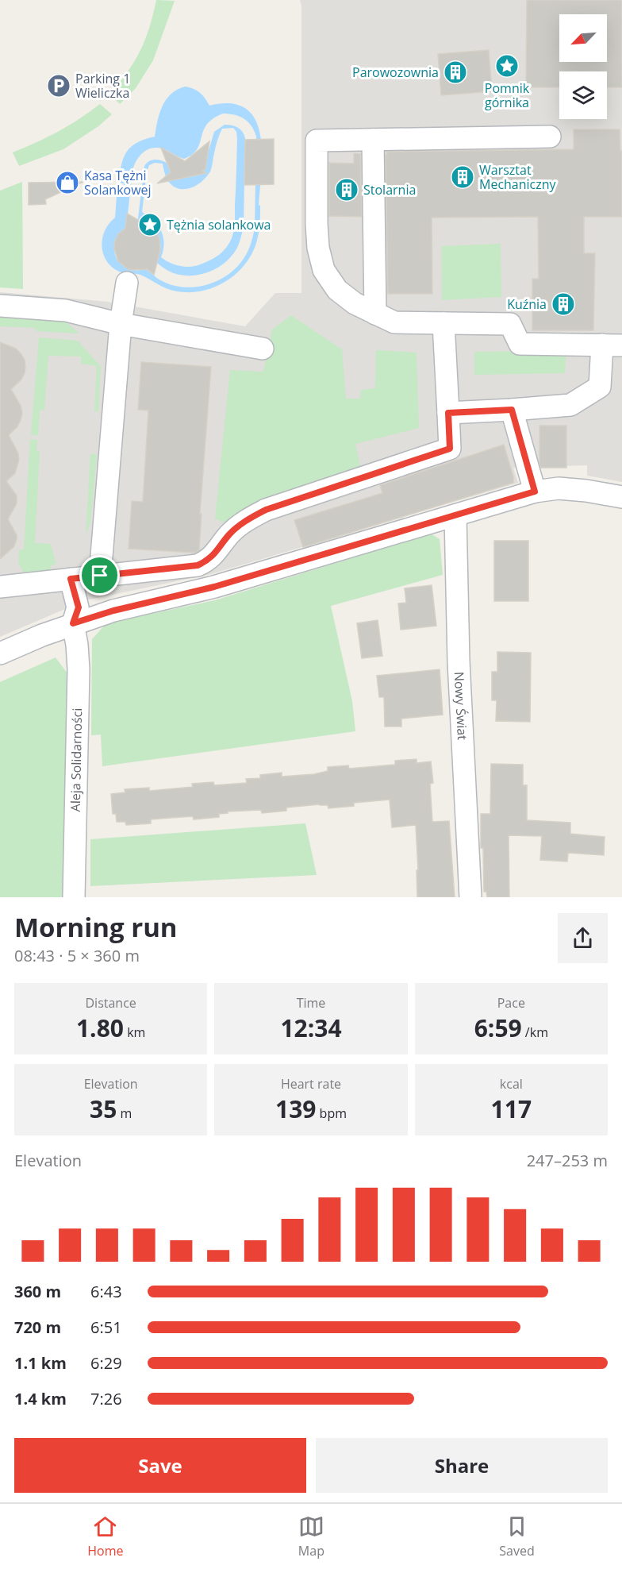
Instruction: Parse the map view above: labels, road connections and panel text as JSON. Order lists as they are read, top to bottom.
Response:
{
  "streets": {
    "street": ["Nowy Świat", "Aleja Solidarności"]
  },
  "places": {
    "place": ["Pomnik górnika", "Tężnia solankowa"],
    "building": [
      "Parowozownia",
      "Warsztat Mechaniczny",
      "Stolarnia",
      "Kuźnia"
    ],
    "parking": ["Parking 1 Wieliczka"],
    "shop": ["Kasa Tężni Solankowej"]
  },
  "north": "bottom left",
  "page": {
    "heading": ["Morning run", "08:43 · 5 × 360 m"],
    "stats": [
      ["Distance", "1.80 km"],
      ["Time", "12:34"],
      ["Pace", "6:59 /km"],
      ["Elevation", "35 m"],
      ["Heart rate", "139 bpm"],
      ["kcal", "117"]
    ],
    "chart": ["Elevation", "247–253 m"],
    "list": [
      {
        "name": "360 m",
        "note": "6:43"
      },
      {
        "name": "720 m",
        "note": "6:51"
      },
      {
        "name": "1.1 km",
        "note": "6:29"
      },
      {
        "name": "1.4 km",
        "note": "7:26"
      }
    ],
    "buttons": ["Save", "Share"],
    "tabs": ["Home", "Map", "Saved"]
  }
}
